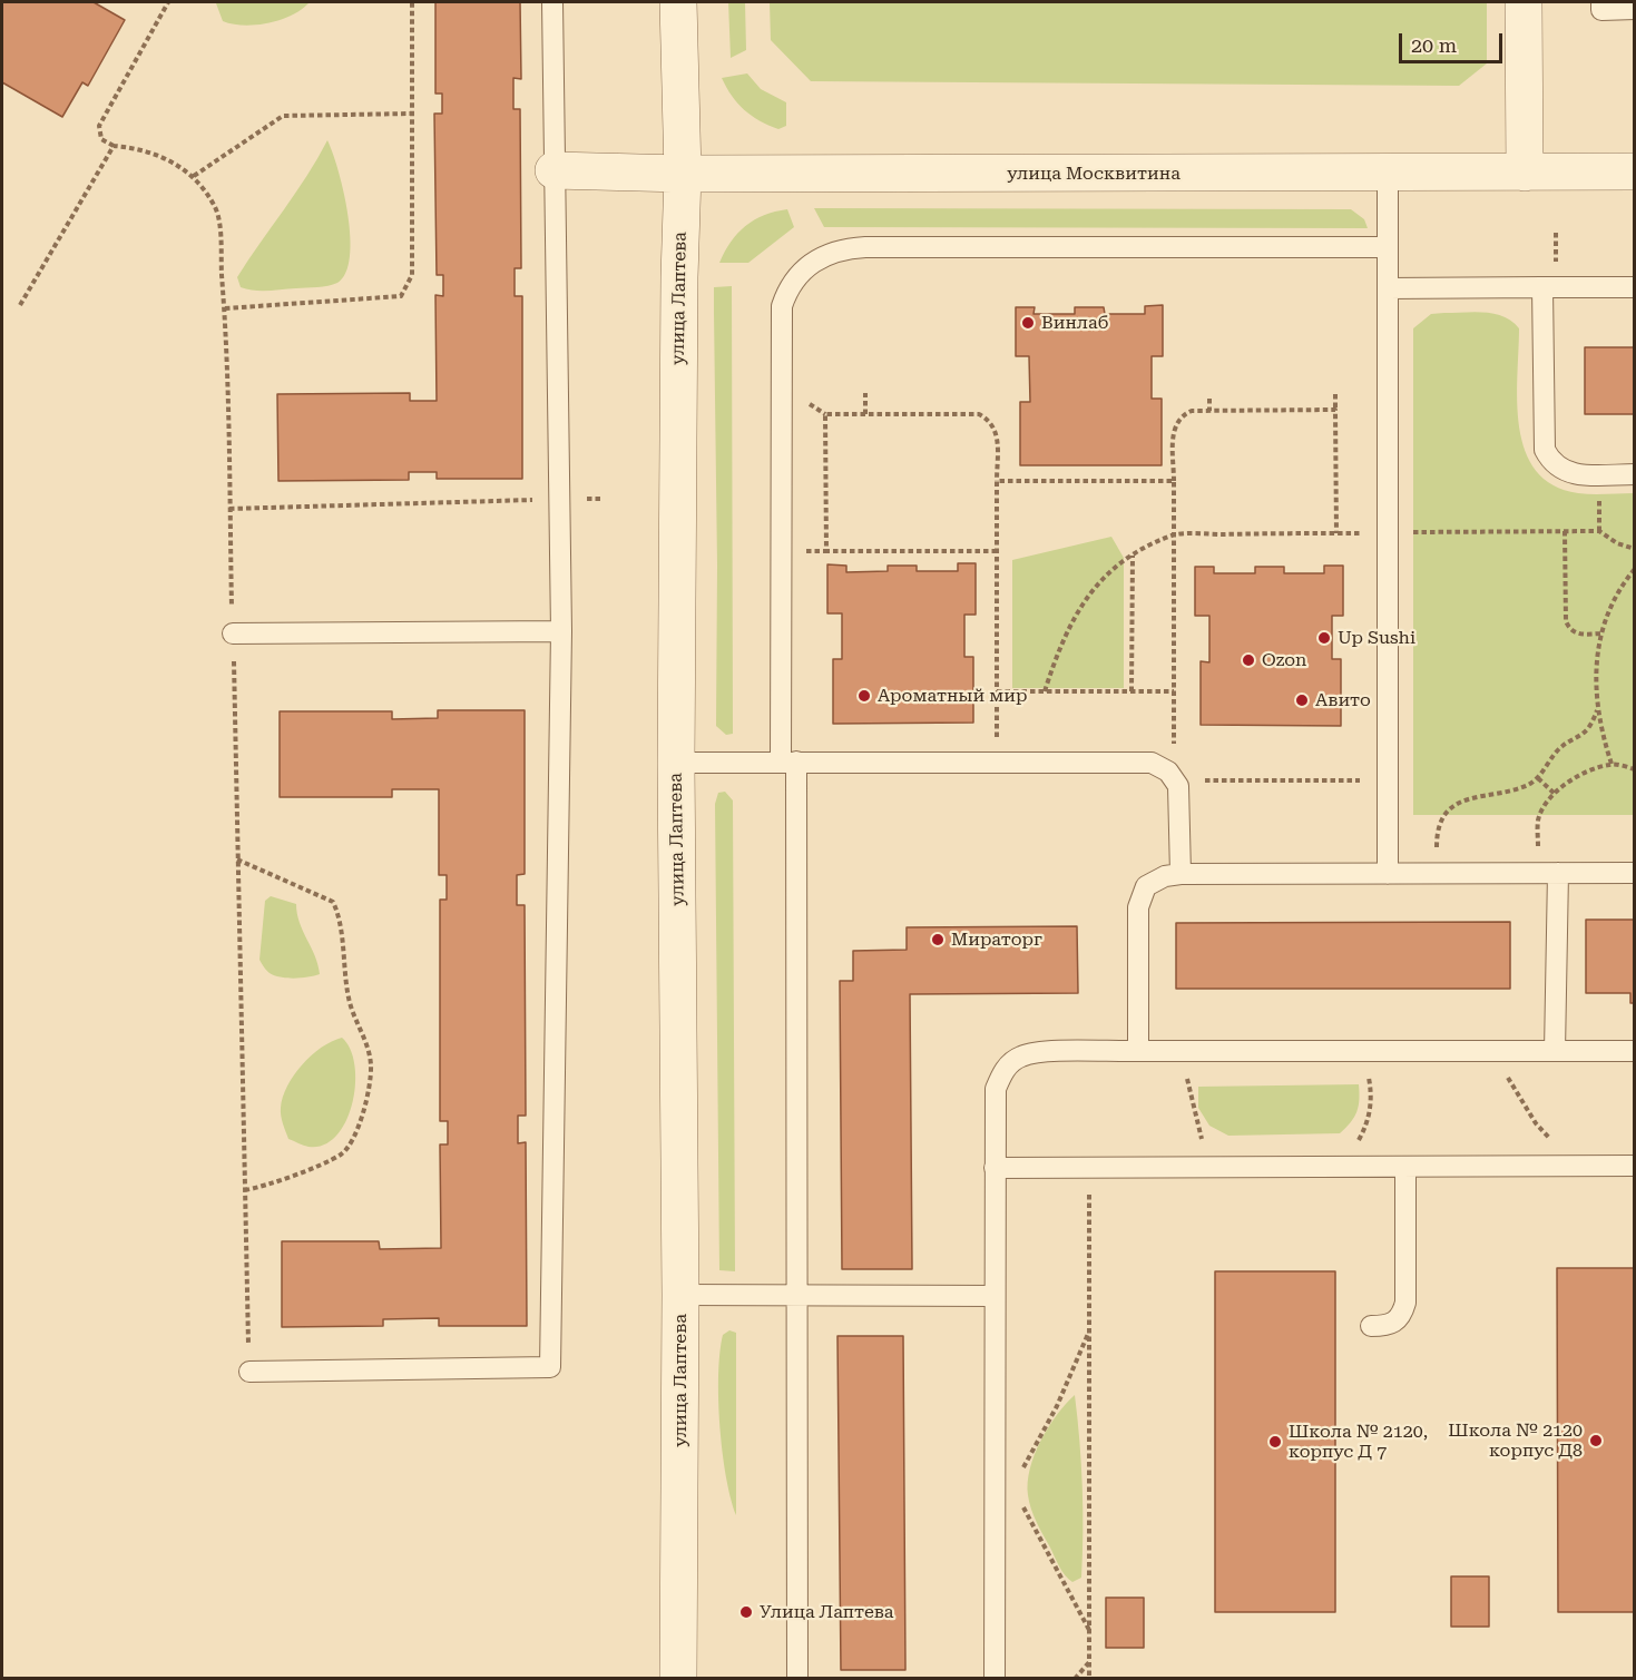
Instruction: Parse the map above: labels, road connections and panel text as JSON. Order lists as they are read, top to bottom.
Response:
{
  "streets": {
    "street": ["улица Москвитина", "улица Лаптева"]
  },
  "crossings": [
    ["улица Москвитина", "улица Лаптева"]
  ],
  "places": [
    "Винлаб",
    "Up Sushi",
    "Ozon",
    "Ароматный мир",
    "Авито",
    "Мираторг",
    "Школа № 2120 корпус Д8",
    "Школа № 2120, корпус Д 7",
    "Улица Лаптева"
  ],
  "scale_bar": "20 m"
}
